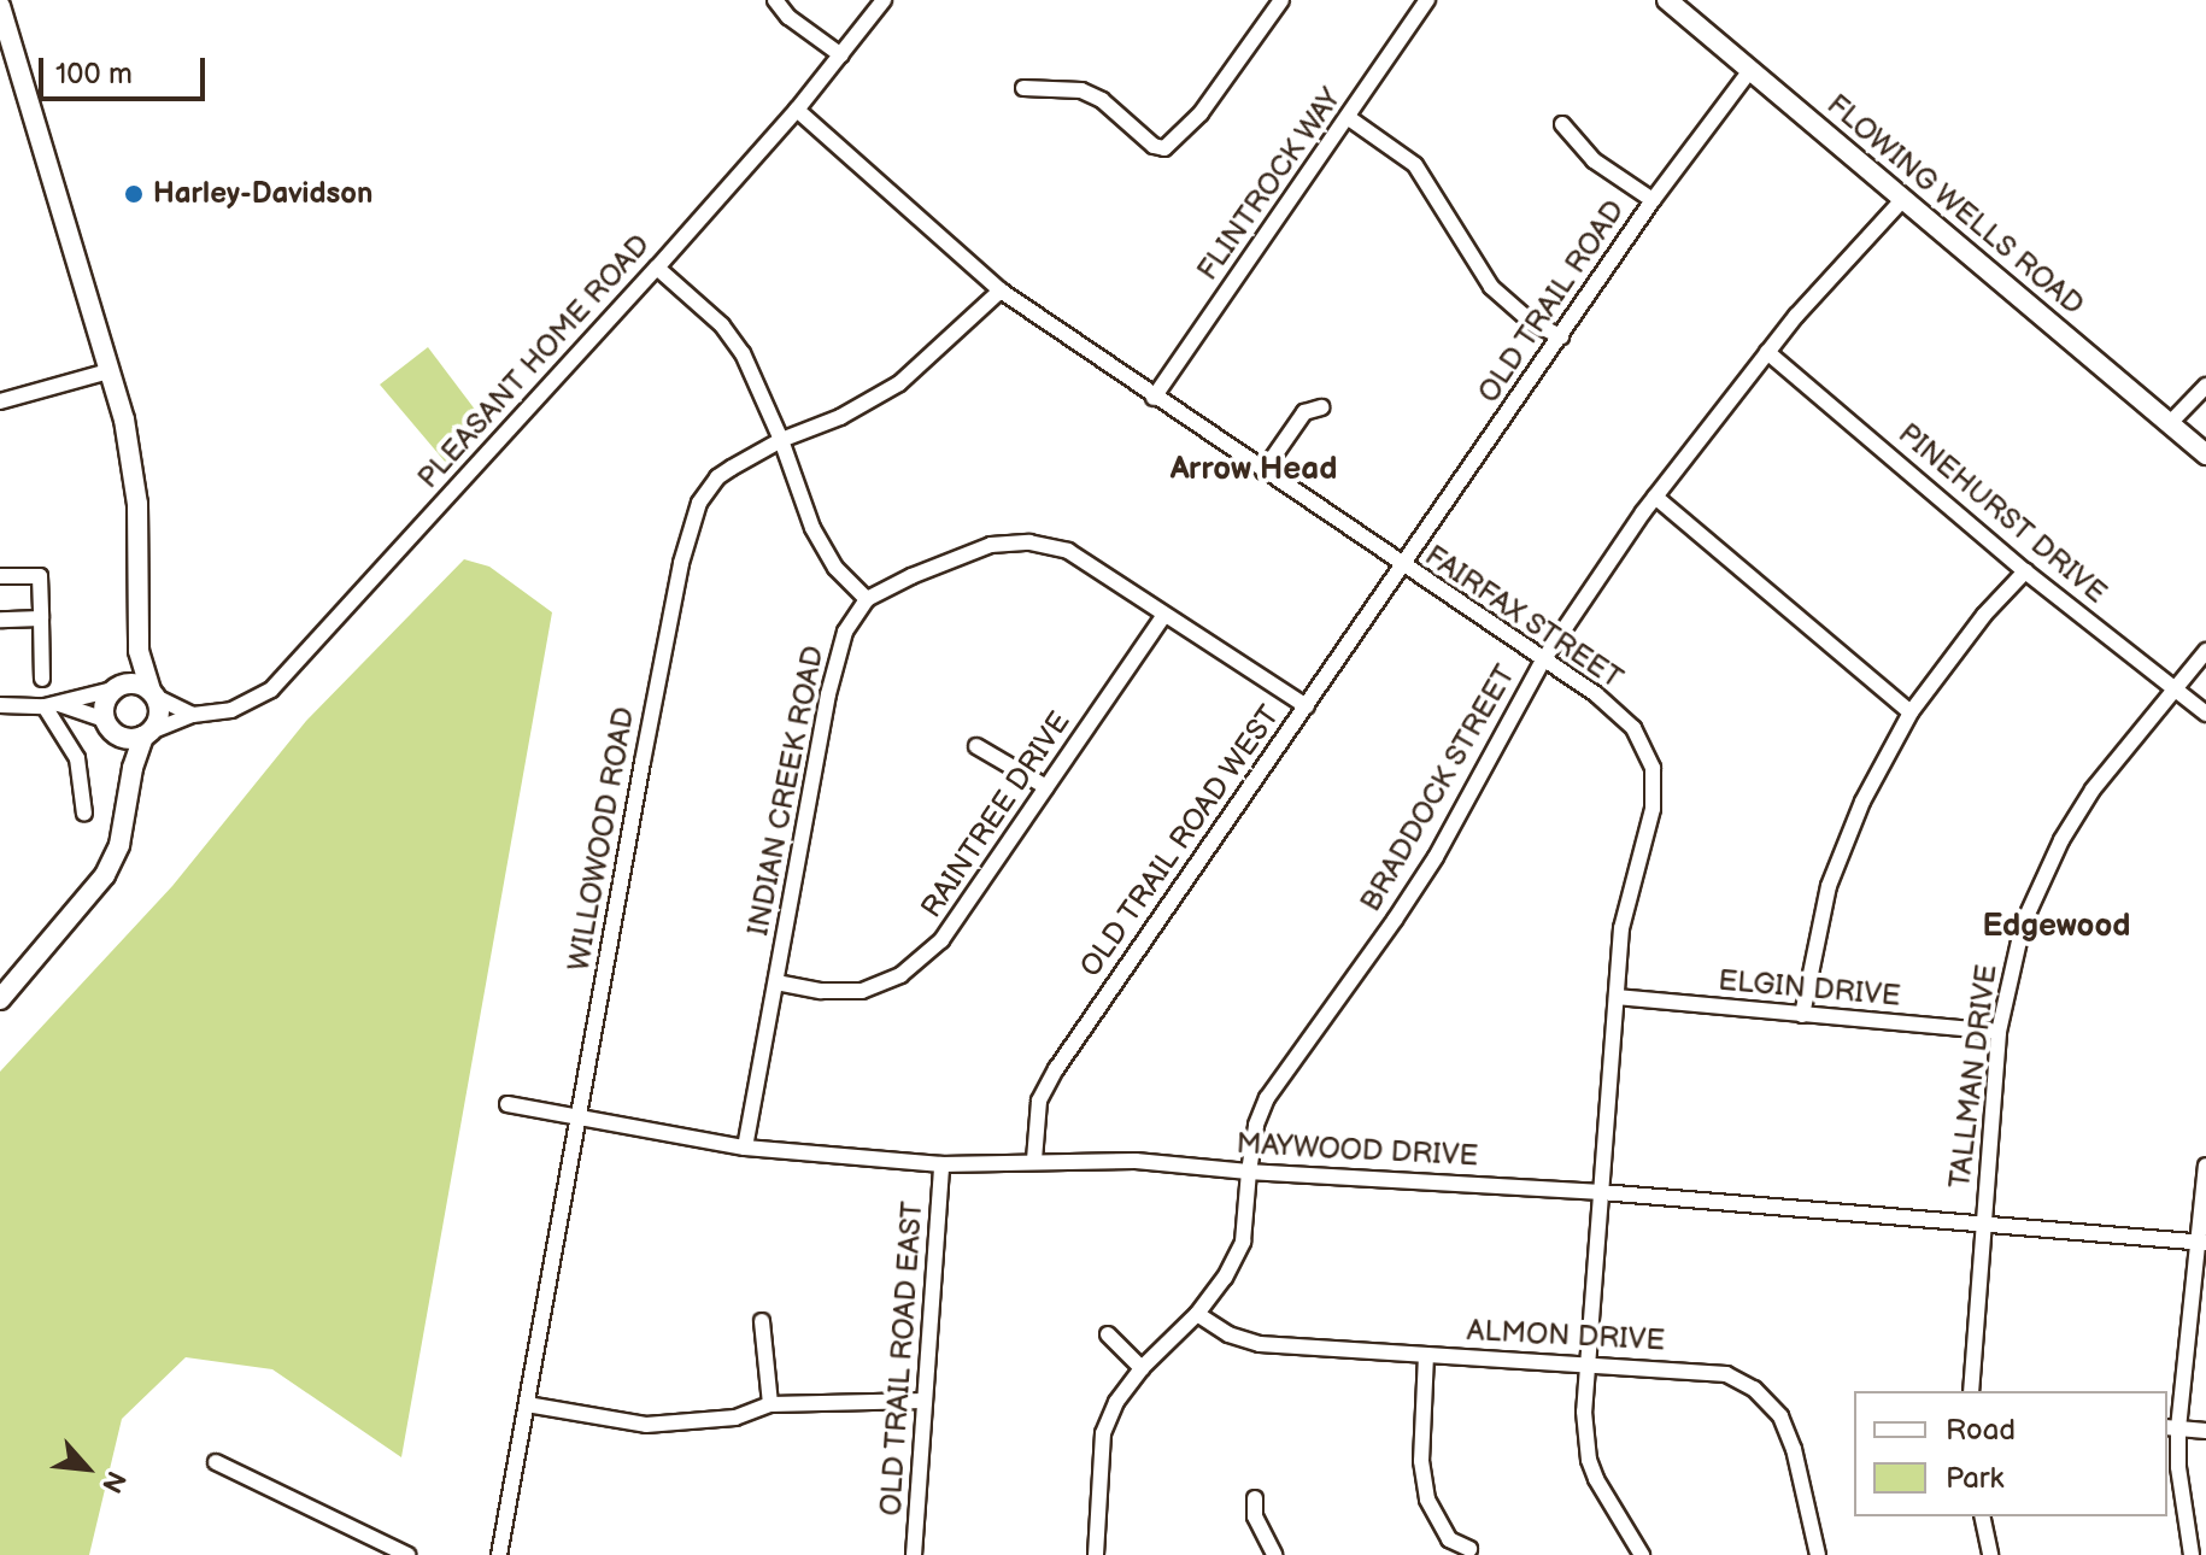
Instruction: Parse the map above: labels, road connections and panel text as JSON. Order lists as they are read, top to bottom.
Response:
{
  "streets": {
    "main road": ["FLOWING WELLS ROAD"],
    "street": [
      "FLINTROCK WAY",
      "OLD TRAIL ROAD",
      "PLEASANT HOME ROAD",
      "PINEHURST DRIVE",
      "FAIRFAX STREET",
      "BRADDOCK STREET",
      "INDIAN CREEK ROAD",
      "RAINTREE DRIVE",
      "WILLOWOOD ROAD",
      "OLD TRAIL ROAD WEST",
      "ELGIN DRIVE",
      "TALLMAN DRIVE",
      "MAYWOOD DRIVE",
      "ALMON DRIVE",
      "OLD TRAIL ROAD EAST"
    ]
  },
  "crossings": [
    ["FLINTROCK WAY", "FAIRFAX STREET"],
    ["FLOWING WELLS ROAD", "OLD TRAIL ROAD"],
    ["FLOWING WELLS ROAD", "BRADDOCK STREET"],
    ["OLD TRAIL ROAD", "FAIRFAX STREET"],
    ["OLD TRAIL ROAD", "OLD TRAIL ROAD WEST"],
    ["PLEASANT HOME ROAD", "FAIRFAX STREET"],
    ["PINEHURST DRIVE", "BRADDOCK STREET"],
    ["PINEHURST DRIVE", "TALLMAN DRIVE"],
    ["FAIRFAX STREET", "BRADDOCK STREET"],
    ["FAIRFAX STREET", "WILLOWOOD ROAD"],
    ["FAIRFAX STREET", "OLD TRAIL ROAD WEST"],
    ["FAIRFAX STREET", "ELGIN DRIVE"],
    ["FAIRFAX STREET", "MAYWOOD DRIVE"],
    ["FAIRFAX STREET", "ALMON DRIVE"],
    ["BRADDOCK STREET", "MAYWOOD DRIVE"],
    ["BRADDOCK STREET", "ALMON DRIVE"],
    ["INDIAN CREEK ROAD", "RAINTREE DRIVE"],
    ["INDIAN CREEK ROAD", "MAYWOOD DRIVE"],
    ["WILLOWOOD ROAD", "MAYWOOD DRIVE"],
    ["OLD TRAIL ROAD WEST", "MAYWOOD DRIVE"],
    ["ELGIN DRIVE", "TALLMAN DRIVE"],
    ["TALLMAN DRIVE", "MAYWOOD DRIVE"],
    ["MAYWOOD DRIVE", "OLD TRAIL ROAD EAST"]
  ],
  "districts": ["Arrow Head", "Edgewood"],
  "places": ["Harley-Davidson"],
  "legend": ["Road", "Park"],
  "scale_bar": "100 m",
  "north": "bottom right"
}
